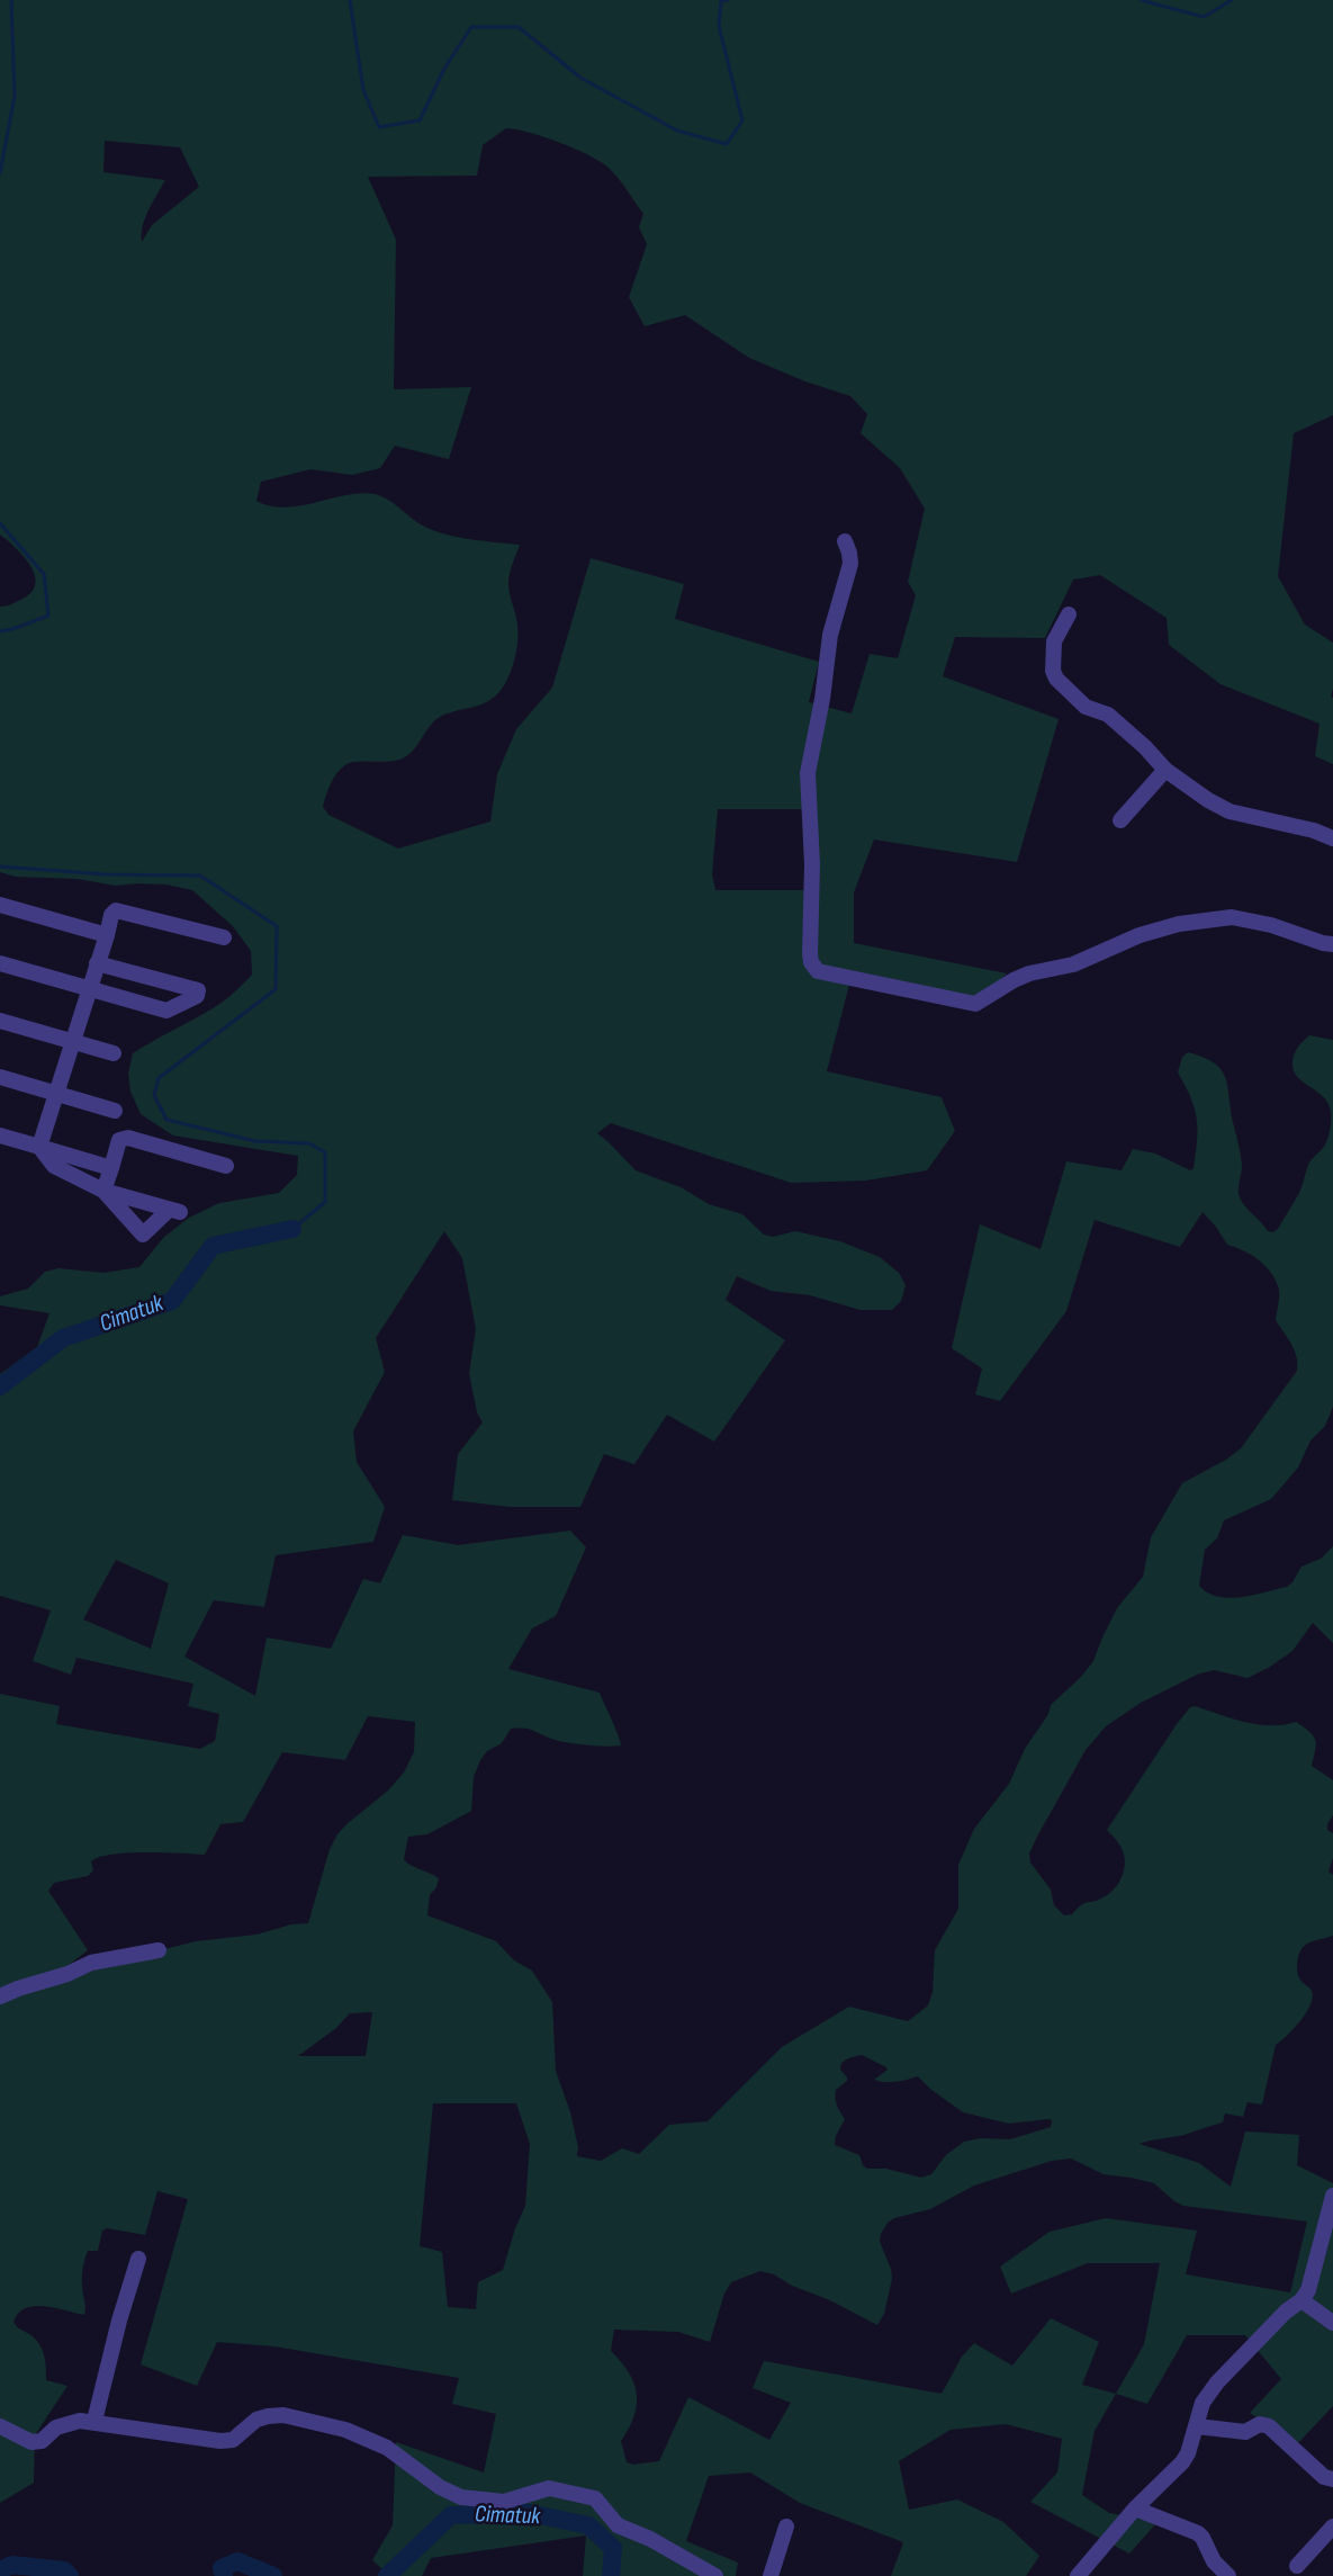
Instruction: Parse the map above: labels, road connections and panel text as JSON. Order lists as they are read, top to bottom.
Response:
{
  "water": ["Cimatuk"]
}
